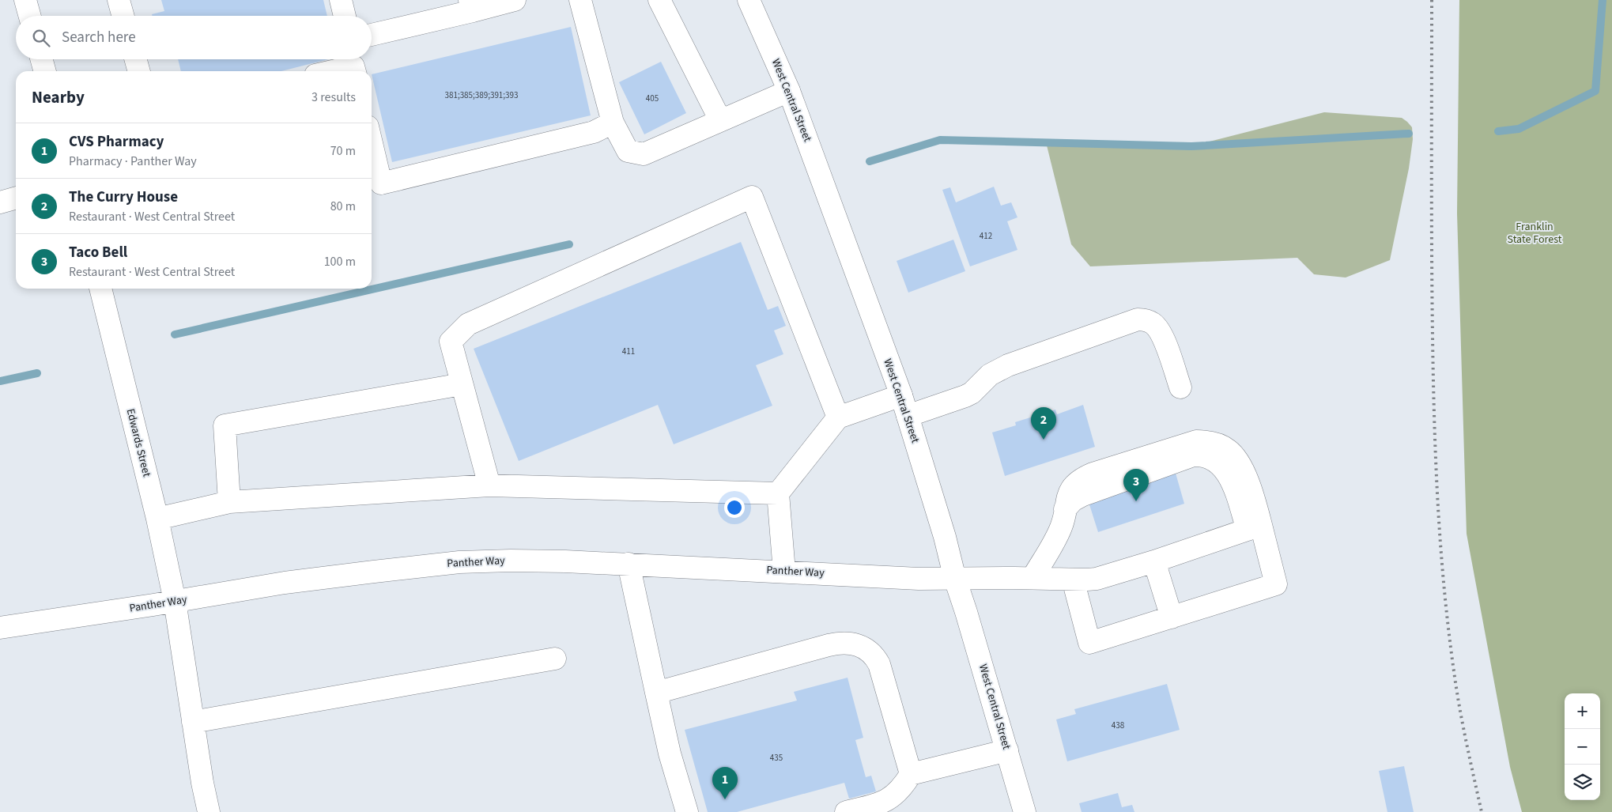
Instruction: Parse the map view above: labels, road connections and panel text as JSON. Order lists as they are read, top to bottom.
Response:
{
  "streets": {
    "street": ["West Central Street", "Edwards Street", "Panther Way"]
  },
  "crossings": [
    ["West Central Street", "Panther Way"],
    ["Edwards Street", "Panther Way"]
  ],
  "parks": ["Franklin State Forest"],
  "house_numbers": [
    "381;385;389;391;393",
    "405",
    "412",
    "411",
    "438",
    "435"
  ],
  "page": {
    "search": "Search here",
    "heading": ["Nearby", "3 results"],
    "list": [
      {
        "mark": "1",
        "name": "CVS Pharmacy",
        "note": "Pharmacy · Panther Way",
        "value": "70 m"
      },
      {
        "mark": "2",
        "name": "The Curry House",
        "note": "Restaurant · West Central Street",
        "value": "80 m"
      },
      {
        "mark": "3",
        "name": "Taco Bell",
        "note": "Restaurant · West Central Street",
        "value": "100 m"
      }
    ],
    "pins": ["2", "3", "1"],
    "map_buttons": ["+", "−"]
  }
}
